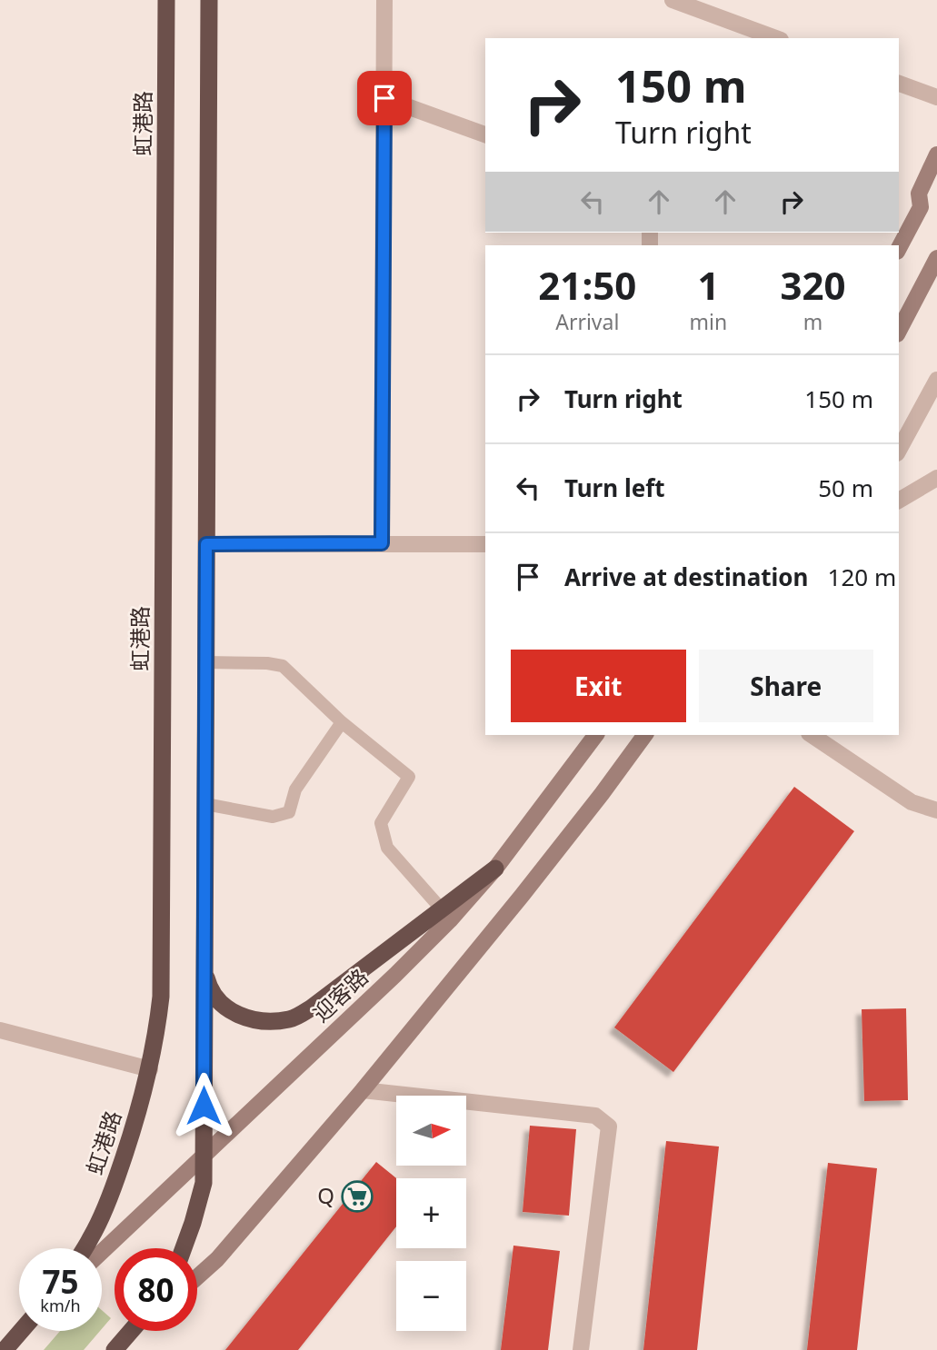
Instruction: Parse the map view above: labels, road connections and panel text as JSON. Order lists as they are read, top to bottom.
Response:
{
  "streets": {
    "highway": ["虹港路"],
    "main road": ["迎客路"]
  },
  "places": {
    "supermarket": ["Q"]
  },
  "north": "right",
  "page": {
    "turn": ["150 m", "Turn right"],
    "eta": [
      "21:50",
      "Arrival",
      "1",
      "min",
      "320",
      "m"
    ],
    "list": [
      {
        "name": "Turn right",
        "value": "150 m"
      },
      {
        "name": "Turn left",
        "value": "50 m"
      },
      {
        "name": "Arrive at destination",
        "value": "120 m"
      }
    ],
    "buttons": ["Exit", "Share"],
    "map_buttons": ["+", "−"],
    "speed": "75 km/h",
    "limit": "80"
  }
}
